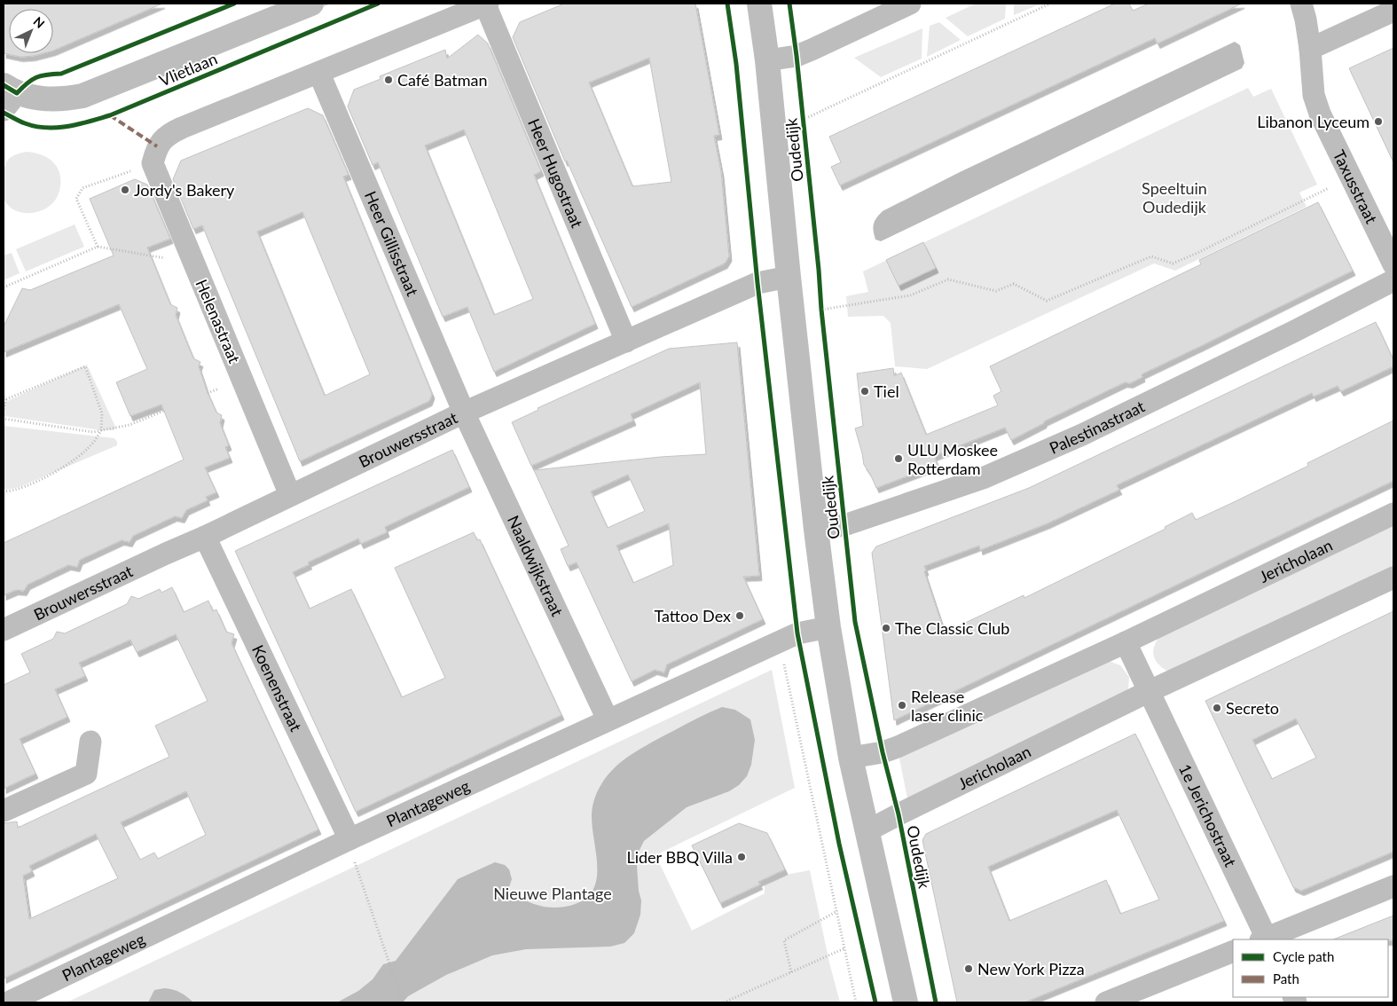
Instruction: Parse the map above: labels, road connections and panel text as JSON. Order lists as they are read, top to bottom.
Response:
{
  "streets": {
    "street": [
      "Vlietlaan",
      "Oudedijk",
      "Heer Hugostraat",
      "Taxusstraat",
      "Heer Gillisstraat",
      "Helenastraat",
      "Palestinastraat",
      "Brouwersstraat",
      "Jericholaan",
      "Naaldwijkstraat",
      "Koenenstraat",
      "Plantageweg",
      "1e Jerichostraat"
    ]
  },
  "crossings": [
    ["Oudedijk", "Palestinastraat"],
    ["Oudedijk", "Brouwersstraat"],
    ["Oudedijk", "Jericholaan"],
    ["Oudedijk", "Plantageweg"],
    ["Heer Hugostraat", "Brouwersstraat"],
    ["Heer Gillisstraat", "Brouwersstraat"],
    ["Heer Gillisstraat", "Naaldwijkstraat"],
    ["Helenastraat", "Brouwersstraat"],
    ["Brouwersstraat", "Naaldwijkstraat"],
    ["Brouwersstraat", "Koenenstraat"],
    ["Jericholaan", "1e Jerichostraat"],
    ["Naaldwijkstraat", "Plantageweg"],
    ["Koenenstraat", "Plantageweg"]
  ],
  "parks": ["Speeltuin Oudedijk", "Nieuwe Plantage"],
  "places": [
    "Café Batman",
    "Libanon Lyceum",
    "Jordy's Bakery",
    "Tiel",
    "ULU Moskee Rotterdam",
    "Tattoo Dex",
    "The Classic Club",
    "Release laser clinic",
    "Secreto",
    "Lider BBQ Villa",
    "New York Pizza"
  ],
  "legend": ["Cycle path", "Path"],
  "north": "top right"
}
